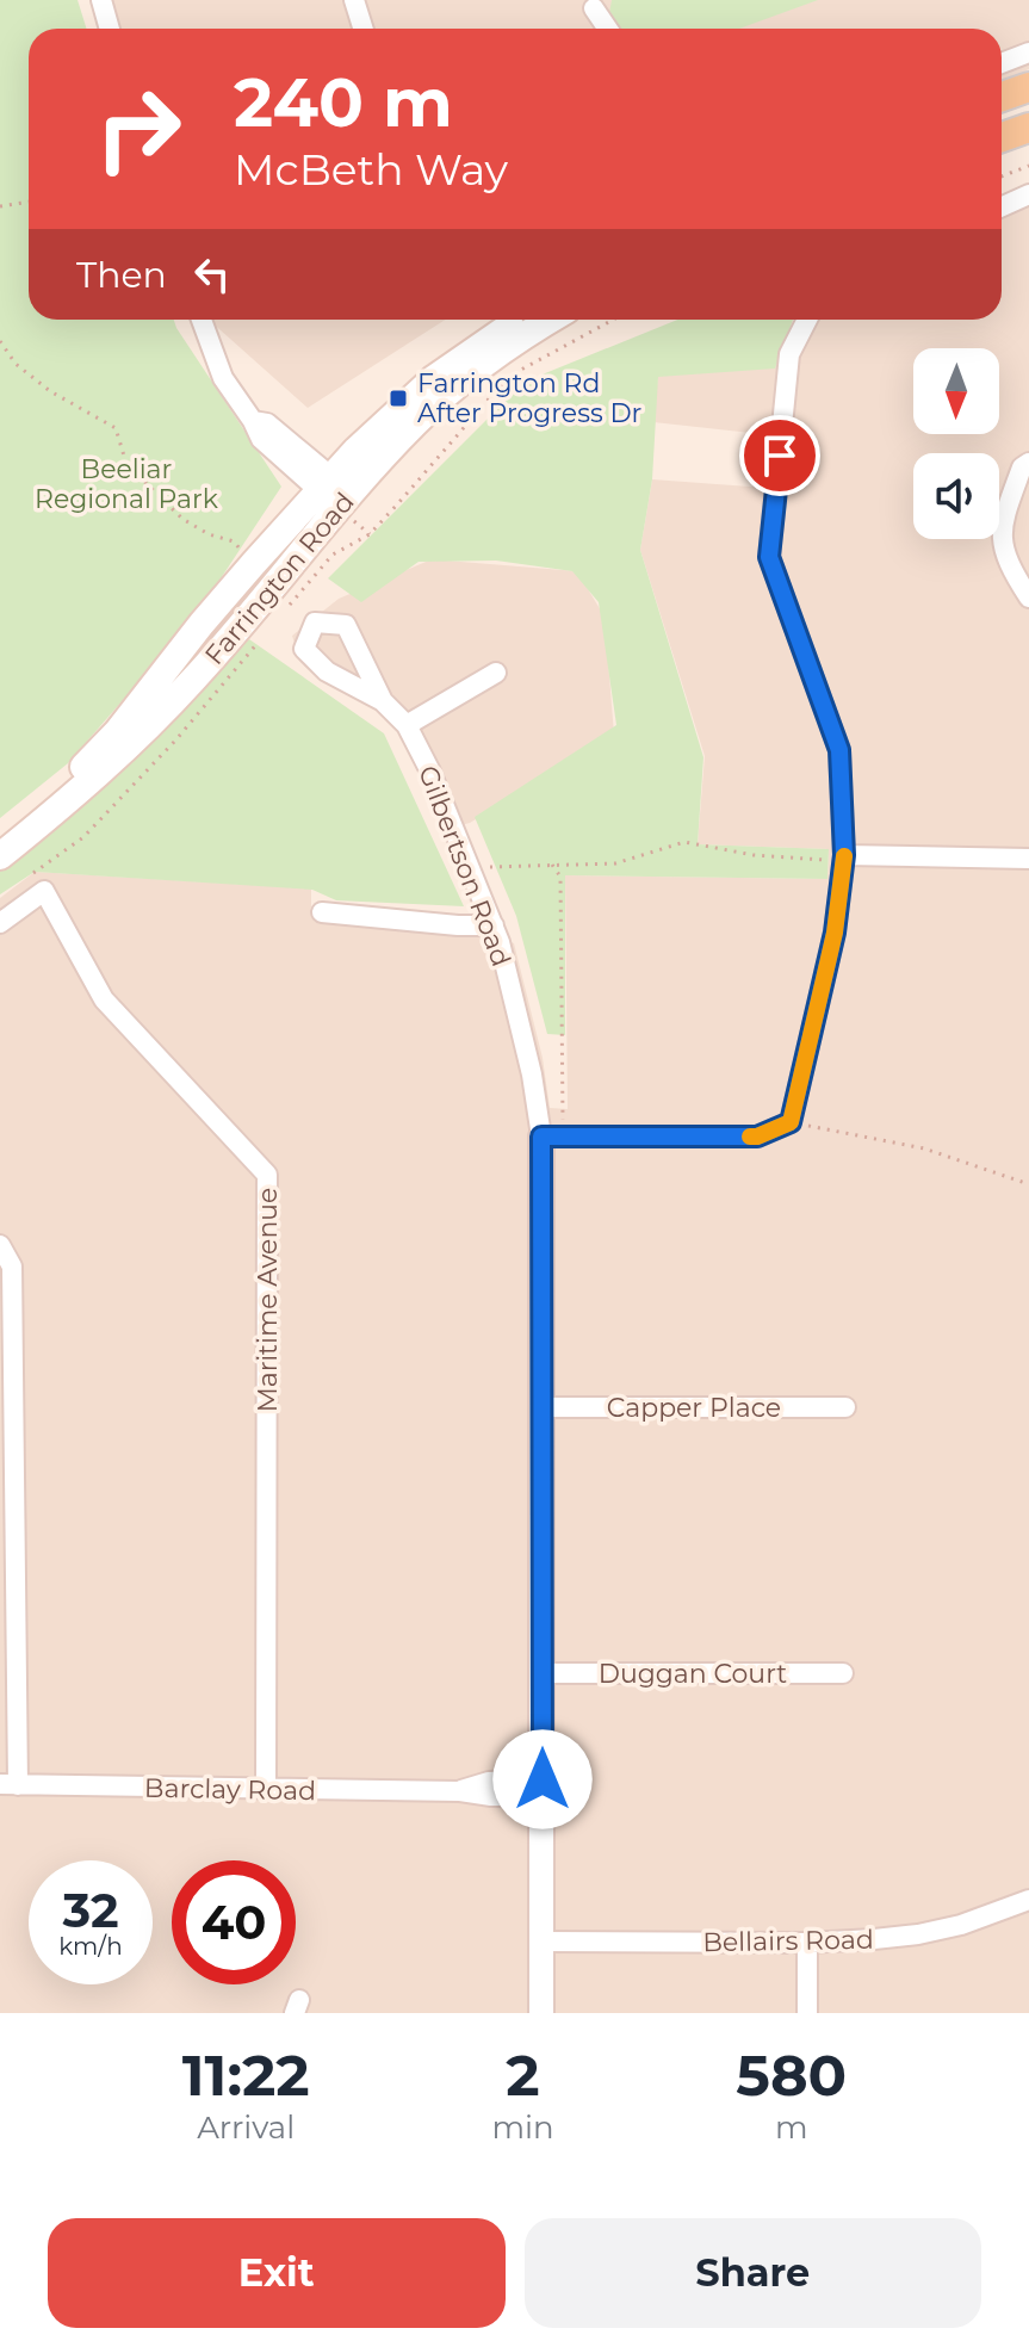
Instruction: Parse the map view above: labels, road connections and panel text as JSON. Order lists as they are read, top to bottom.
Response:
{
  "streets": {
    "main road": ["Farrington Road"],
    "street": [
      "Gilbertson Road",
      "Maritime Avenue",
      "Capper Place",
      "Duggan Court",
      "Barclay Road",
      "Bellairs Road"
    ]
  },
  "crossings": [
    ["Gilbertson Road", "Capper Place"],
    ["Gilbertson Road", "Duggan Court"],
    ["Gilbertson Road", "Barclay Road"],
    ["Gilbertson Road", "Bellairs Road"],
    ["Maritime Avenue", "Barclay Road"]
  ],
  "parks": ["Beeliar Regional Park"],
  "places": {
    "transit": ["Farrington Rd After Progress Dr"]
  },
  "north": "bottom",
  "page": {
    "turn": ["240 m", "McBeth Way"],
    "then": "Then",
    "speed": "32 km/h",
    "limit": "40",
    "eta": [
      "11:22",
      "Arrival",
      "2",
      "min",
      "580",
      "m"
    ],
    "buttons": ["Exit", "Share"]
  }
}
